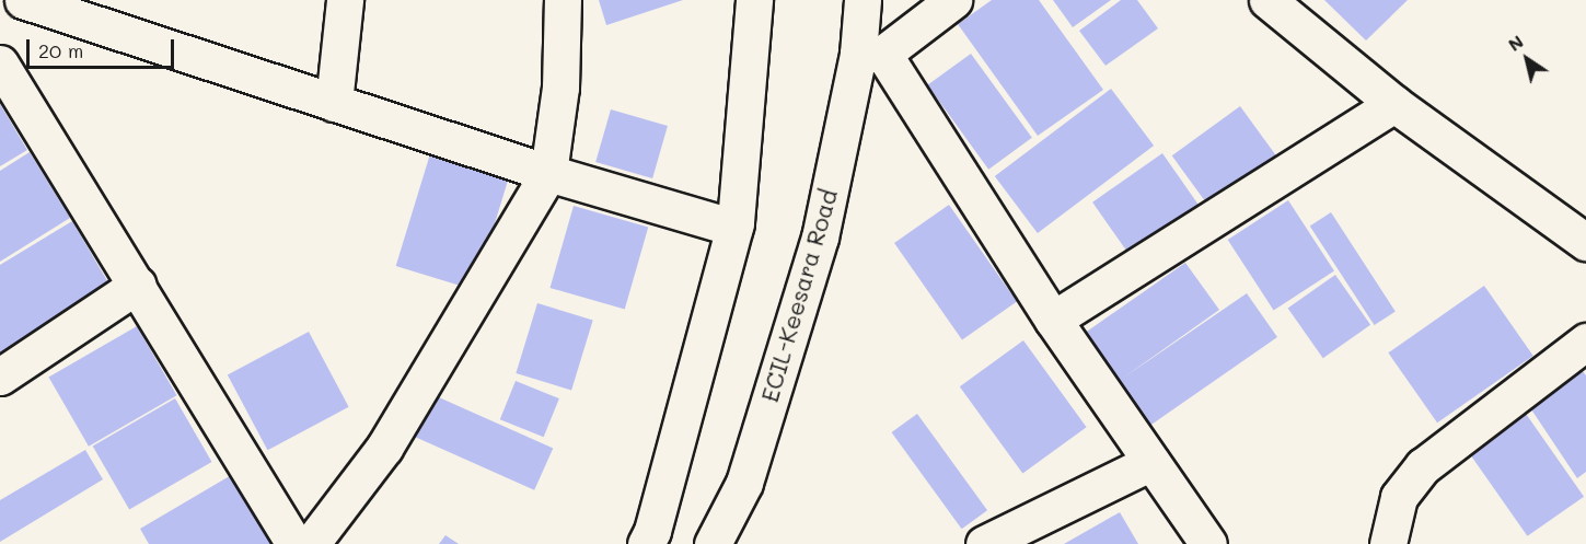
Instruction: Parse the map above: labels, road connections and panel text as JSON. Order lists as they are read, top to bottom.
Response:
{
  "streets": {
    "street": ["ECIL-Keesara Road"]
  },
  "scale_bar": "20 m",
  "north": "top left"
}
